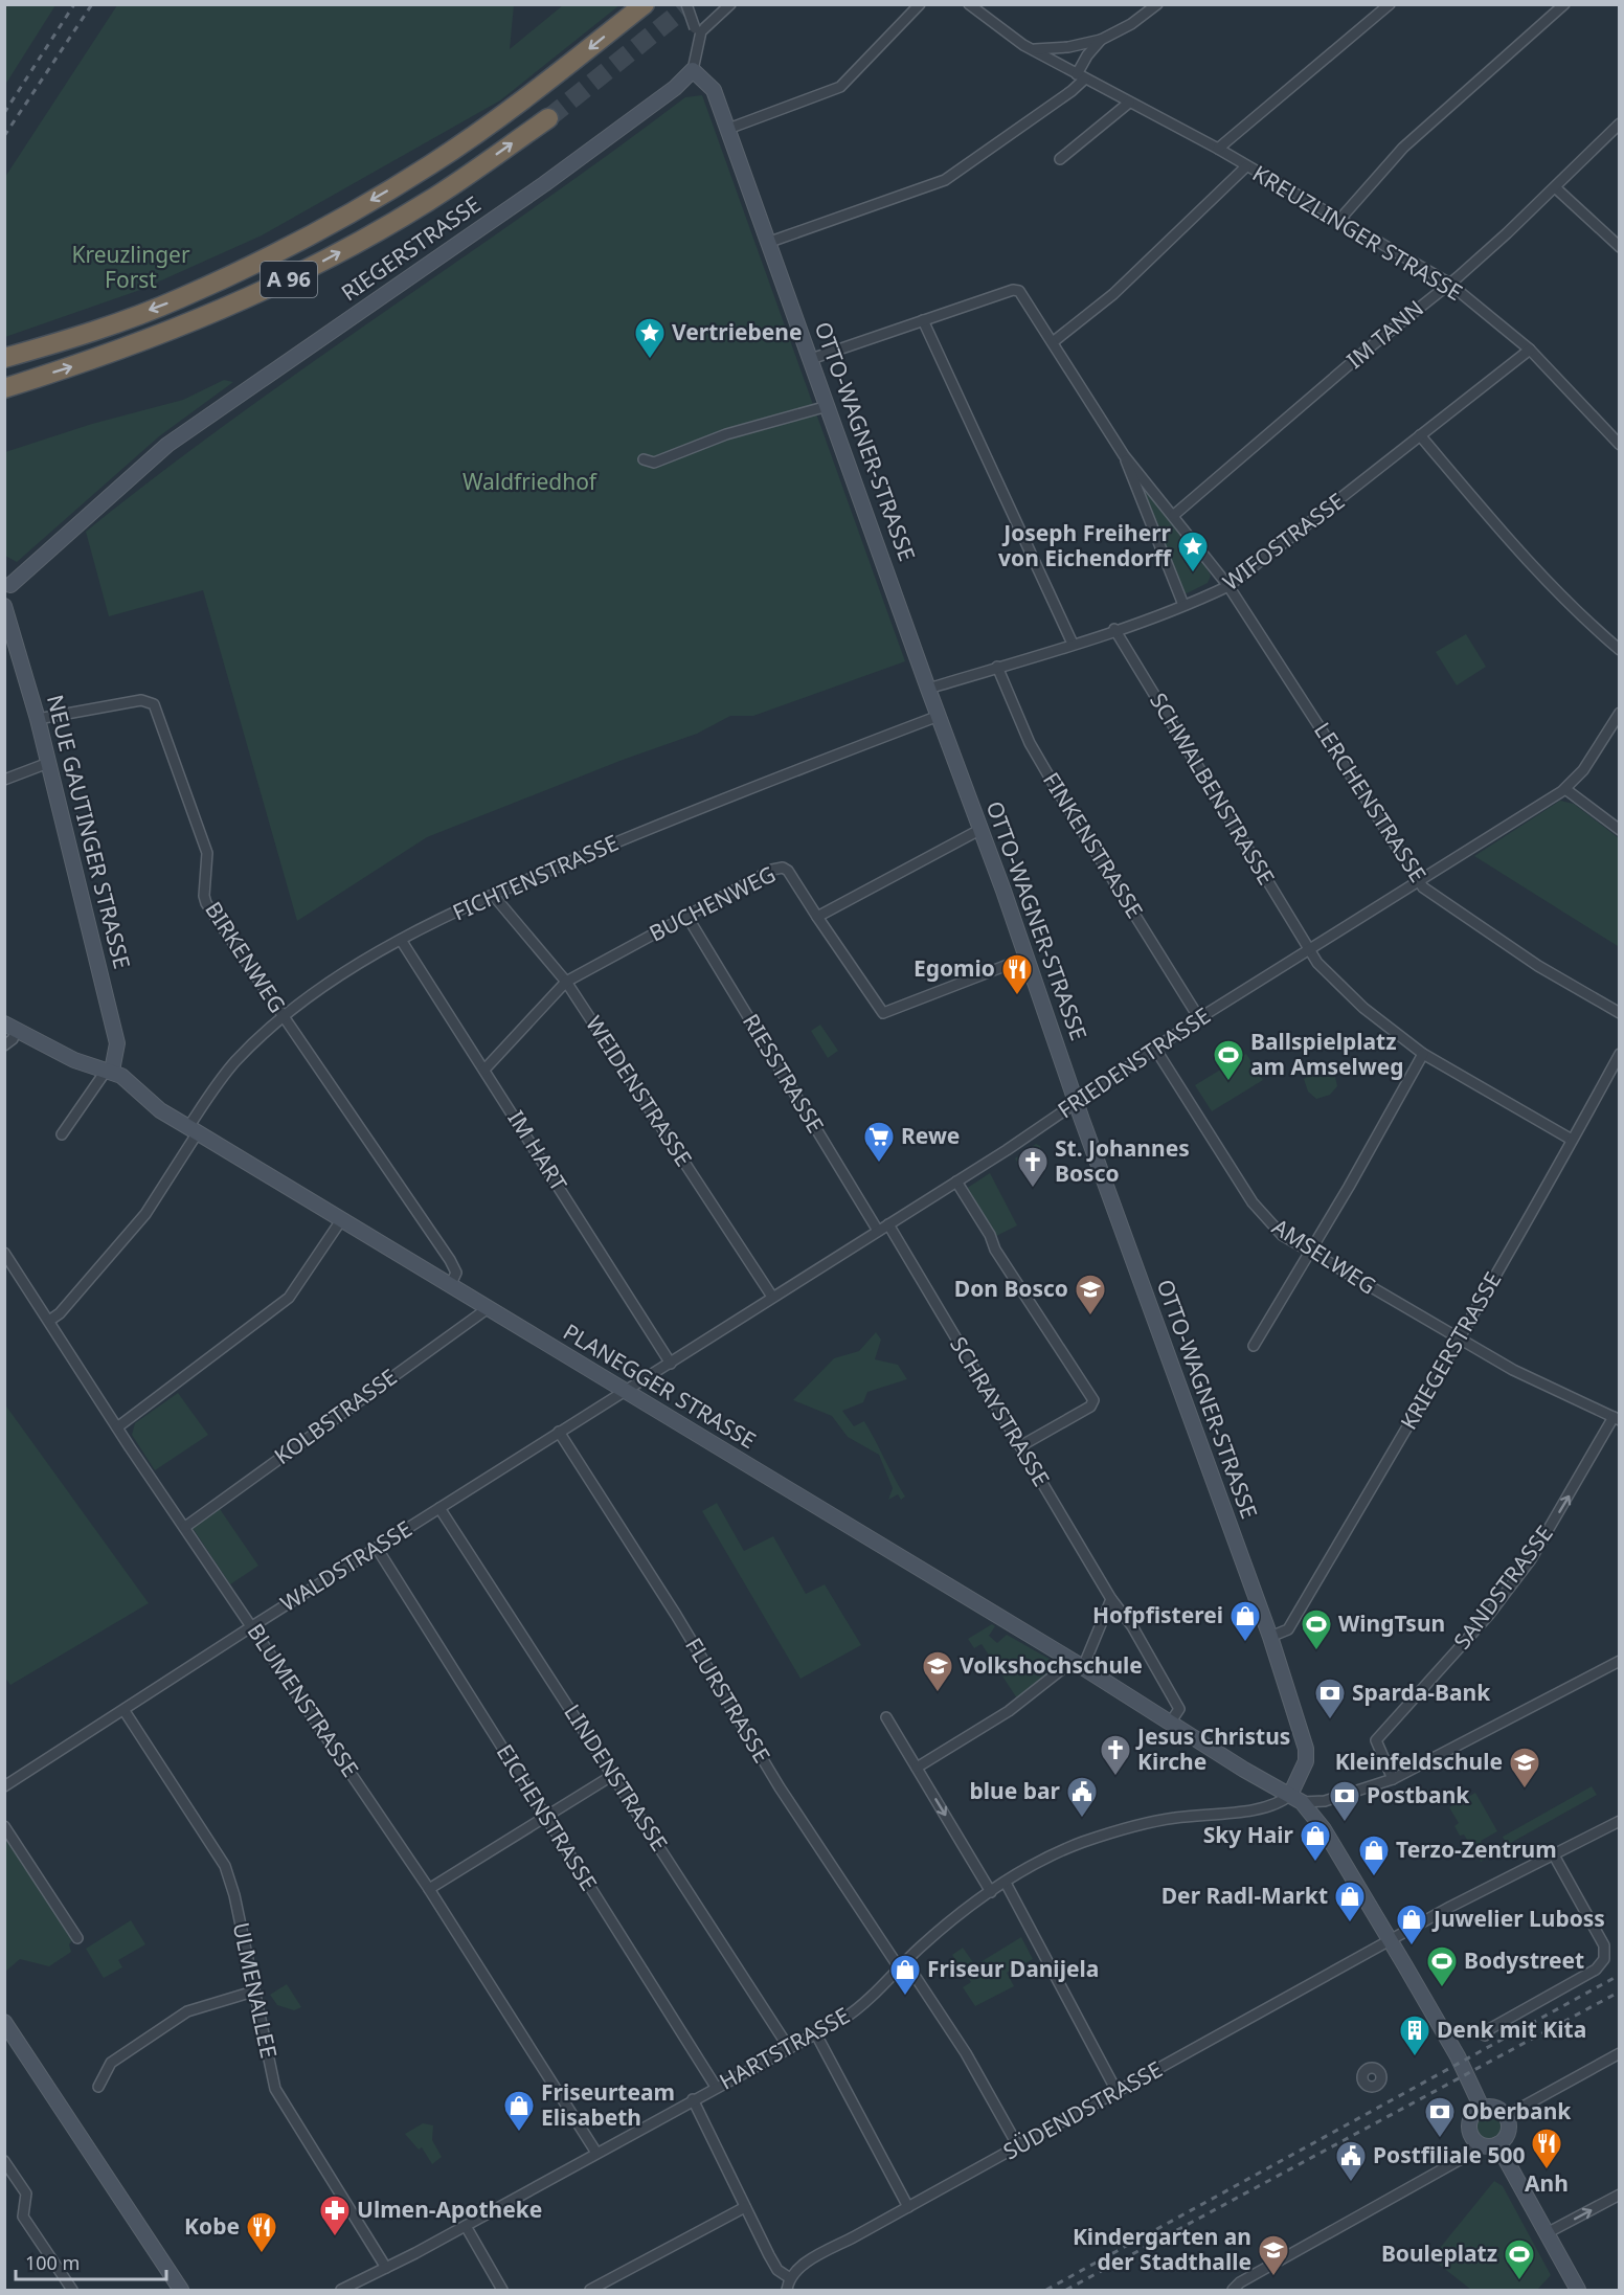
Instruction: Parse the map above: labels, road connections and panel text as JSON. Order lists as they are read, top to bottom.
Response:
{
  "streets": {
    "highway": ["A 96"],
    "street": [
      "KREUZLINGER STRASSE",
      "RIEGERSTRASSE",
      "IM TANN",
      "OTTO-WAGNER-STRASSE",
      "WIFOSTRASSE",
      "SCHWALBENSTRASSE",
      "LERCHENSTRASSE",
      "NEUE GAUTINGER STRASSE",
      "FINKENSTRASSE",
      "FICHTENSTRASSE",
      "BUCHENWEG",
      "BIRKENWEG",
      "FRIEDENSTRASSE",
      "RIESSTRASSE",
      "WEIDENSTRASSE",
      "IM HART",
      "AMSELWEG",
      "KRIEGERSTRASSE",
      "PLANEGGER STRASSE",
      "SCHRAYSTRASSE",
      "KOLBSTRASSE",
      "WALDSTRASSE",
      "SANDSTRASSE",
      "BLUMENSTRASSE",
      "FLURSTRASSE",
      "LINDENSTRASSE",
      "EICHENSTRASSE",
      "ULMENALLEE",
      "HARTSTRASSE",
      "SÜDENDSTRASSE"
    ]
  },
  "crossings": [
    ["KREUZLINGER STRASSE", "IM TANN"],
    ["KREUZLINGER STRASSE", "WIFOSTRASSE"],
    ["RIEGERSTRASSE", "OTTO-WAGNER-STRASSE"],
    ["RIEGERSTRASSE", "NEUE GAUTINGER STRASSE"],
    ["IM TANN", "LERCHENSTRASSE"],
    ["OTTO-WAGNER-STRASSE", "WIFOSTRASSE"],
    ["OTTO-WAGNER-STRASSE", "FICHTENSTRASSE"],
    ["OTTO-WAGNER-STRASSE", "FRIEDENSTRASSE"],
    ["OTTO-WAGNER-STRASSE", "KRIEGERSTRASSE"],
    ["OTTO-WAGNER-STRASSE", "PLANEGGER STRASSE"],
    ["OTTO-WAGNER-STRASSE", "HARTSTRASSE"],
    ["WIFOSTRASSE", "SCHWALBENSTRASSE"],
    ["WIFOSTRASSE", "LERCHENSTRASSE"],
    ["WIFOSTRASSE", "FINKENSTRASSE"],
    ["SCHWALBENSTRASSE", "FRIEDENSTRASSE"],
    ["SCHWALBENSTRASSE", "KRIEGERSTRASSE"],
    ["LERCHENSTRASSE", "FRIEDENSTRASSE"],
    ["NEUE GAUTINGER STRASSE", "BIRKENWEG"],
    ["NEUE GAUTINGER STRASSE", "PLANEGGER STRASSE"],
    ["FINKENSTRASSE", "FRIEDENSTRASSE"],
    ["FICHTENSTRASSE", "BIRKENWEG"],
    ["FICHTENSTRASSE", "WEIDENSTRASSE"],
    ["FICHTENSTRASSE", "IM HART"],
    ["FICHTENSTRASSE", "PLANEGGER STRASSE"],
    ["FICHTENSTRASSE", "BLUMENSTRASSE"],
    ["BUCHENWEG", "RIESSTRASSE"],
    ["BUCHENWEG", "WEIDENSTRASSE"],
    ["BUCHENWEG", "IM HART"],
    ["BIRKENWEG", "PLANEGGER STRASSE"],
    ["FRIEDENSTRASSE", "RIESSTRASSE"],
    ["FRIEDENSTRASSE", "WEIDENSTRASSE"],
    ["FRIEDENSTRASSE", "IM HART"],
    ["FRIEDENSTRASSE", "AMSELWEG"],
    ["FRIEDENSTRASSE", "PLANEGGER STRASSE"],
    ["FRIEDENSTRASSE", "SCHRAYSTRASSE"],
    ["FRIEDENSTRASSE", "WALDSTRASSE"],
    ["AMSELWEG", "KRIEGERSTRASSE"],
    ["AMSELWEG", "SANDSTRASSE"],
    ["PLANEGGER STRASSE", "SCHRAYSTRASSE"],
    ["PLANEGGER STRASSE", "KOLBSTRASSE"],
    ["PLANEGGER STRASSE", "WALDSTRASSE"],
    ["PLANEGGER STRASSE", "HARTSTRASSE"],
    ["KOLBSTRASSE", "BLUMENSTRASSE"],
    ["WALDSTRASSE", "BLUMENSTRASSE"],
    ["WALDSTRASSE", "FLURSTRASSE"],
    ["WALDSTRASSE", "LINDENSTRASSE"],
    ["WALDSTRASSE", "EICHENSTRASSE"],
    ["WALDSTRASSE", "ULMENALLEE"],
    ["SANDSTRASSE", "HARTSTRASSE"],
    ["BLUMENSTRASSE", "HARTSTRASSE"],
    ["FLURSTRASSE", "HARTSTRASSE"],
    ["FLURSTRASSE", "SÜDENDSTRASSE"],
    ["LINDENSTRASSE", "HARTSTRASSE"],
    ["EICHENSTRASSE", "HARTSTRASSE"],
    ["ULMENALLEE", "HARTSTRASSE"]
  ],
  "one_way": ["SANDSTRASSE"],
  "parks": ["Kreuzlinger Forst", "Waldfriedhof"],
  "places": {
    "place": ["Vertriebene", "Joseph Freiherr von Eichendorff"],
    "restaurant": ["Egomio", "Anh", "Kobe"],
    "sports": [
      "Ballspielplatz am Amselweg",
      "WingTsun",
      "Bodystreet",
      "Bouleplatz"
    ],
    "supermarket": ["Rewe"],
    "church": ["St. Johannes Bosco", "Jesus Christus Kirche"],
    "school or university": [
      "Don Bosco",
      "Volkshochschule",
      "Kleinfeldschule",
      "Kindergarten an der Stadthalle"
    ],
    "shop": [
      "Hofpfisterei",
      "Sky Hair",
      "Terzo-Zentrum",
      "Der Radl-Markt",
      "Juwelier Luboss",
      "Friseur Danijela",
      "Friseurteam Elisabeth"
    ],
    "bank": ["Sparda-Bank", "Postbank", "Oberbank"],
    "public building": ["blue bar", "Postfiliale 500"],
    "building": ["Denk mit Kita"],
    "pharmacy": ["Ulmen-Apotheke"]
  },
  "scale_bar": "100 m"
}
